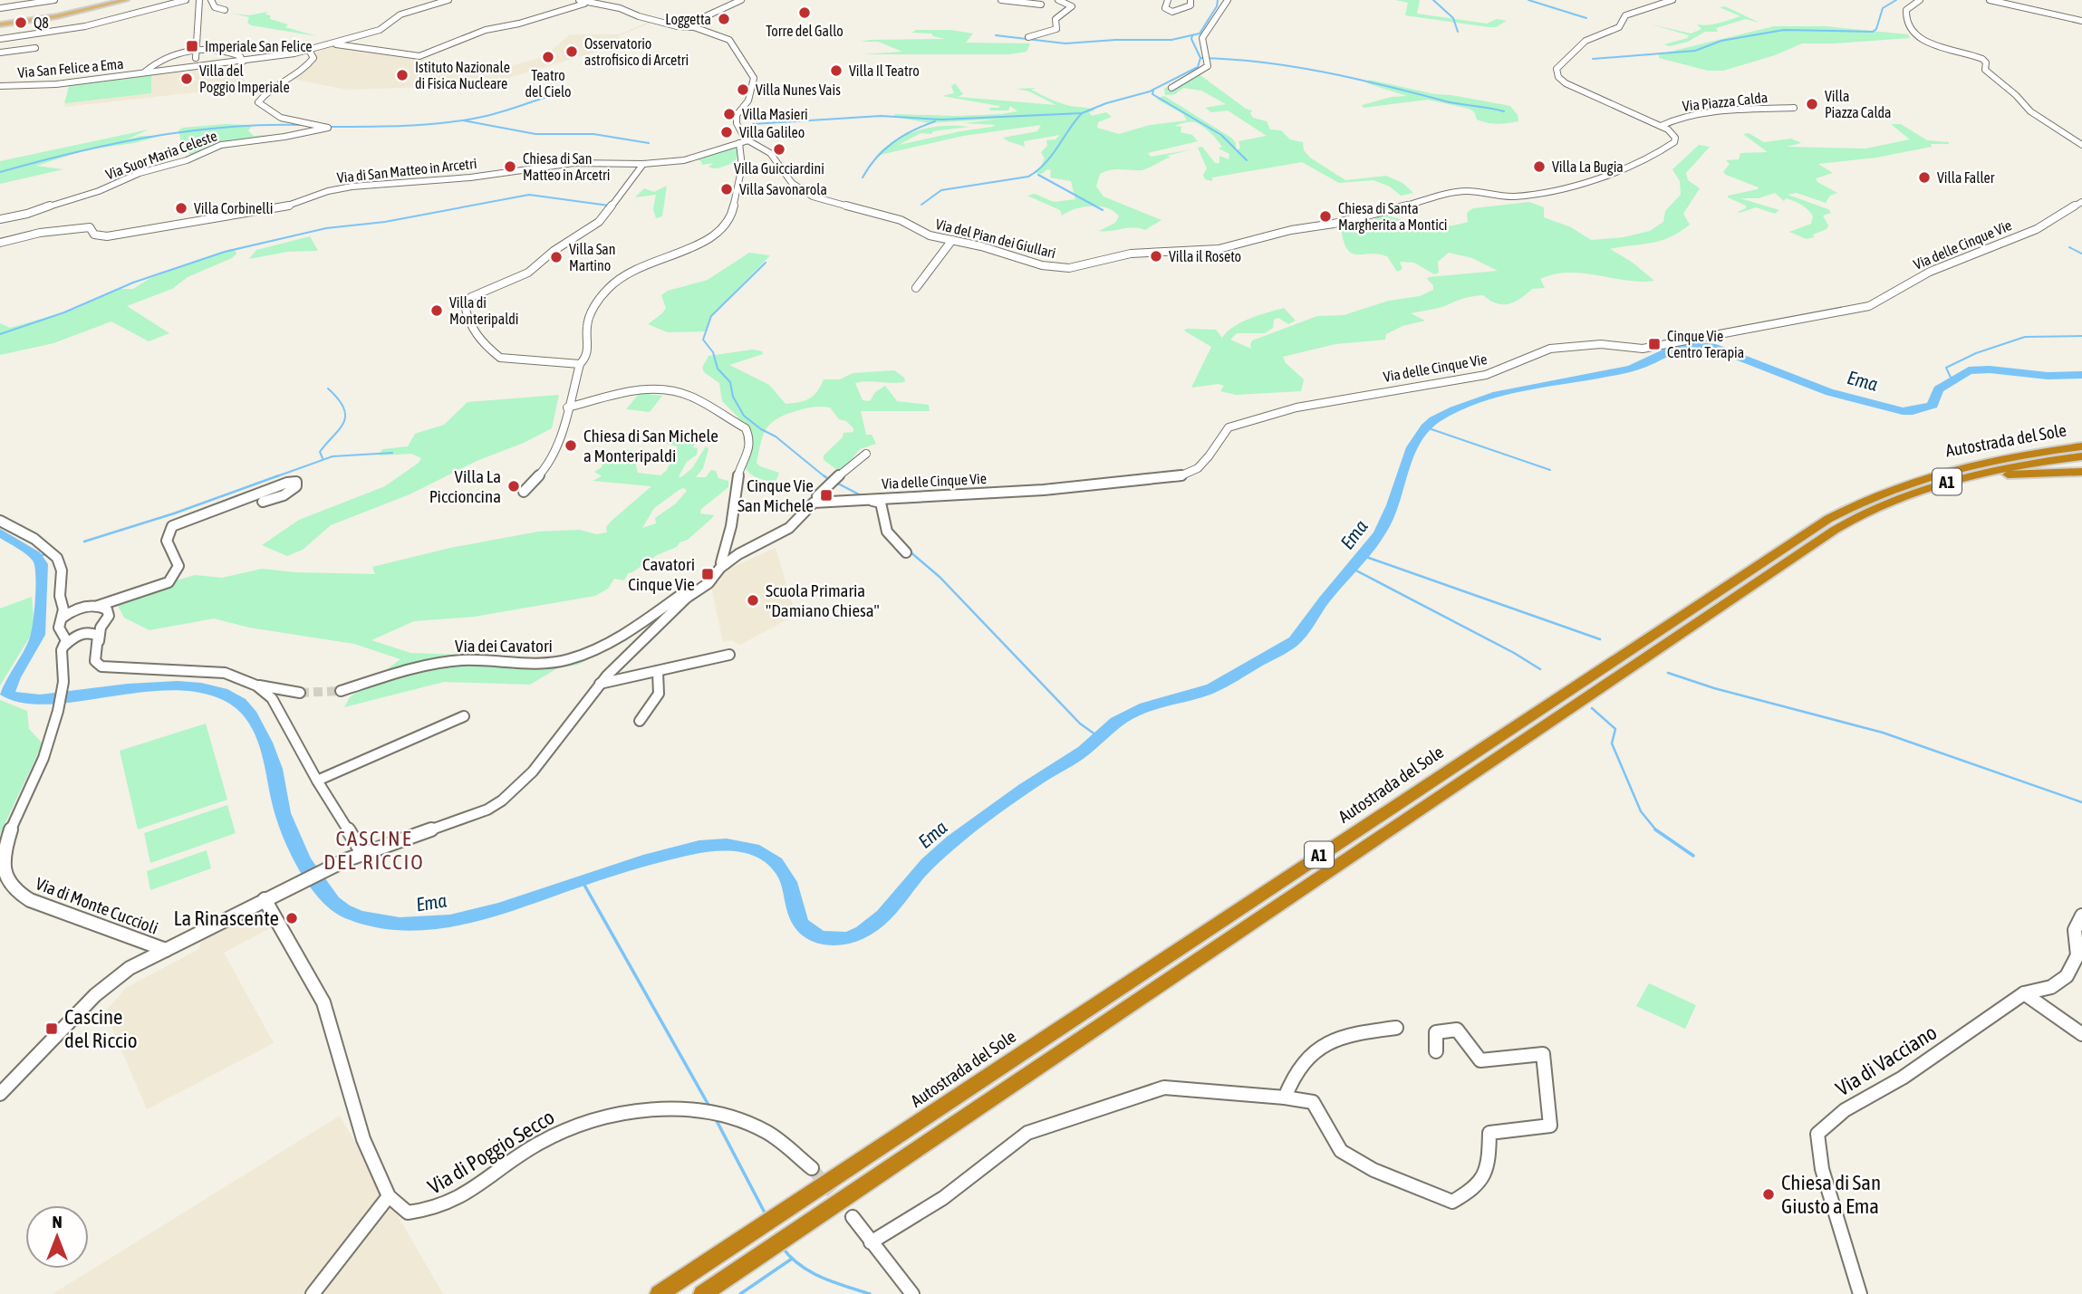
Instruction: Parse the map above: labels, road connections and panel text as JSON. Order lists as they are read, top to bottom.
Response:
{
  "streets": {
    "highway": ["Autostrada del Sole", "A1"],
    "street": [
      "Via San Felice a Ema",
      "Via Piazza Calda",
      "Via Suor Maria Celeste",
      "Via di San Matteo in Arcetri",
      "Via del Pian dei Giullari",
      "Via delle Cinque Vie",
      "Via dei Cavatori",
      "Via di Monte Cuccioli",
      "Via di Vacciano",
      "Via di Poggio Secco"
    ]
  },
  "crossings": [
    ["Via San Felice a Ema", "Via Suor Maria Celeste"],
    ["Via Piazza Calda", "Via del Pian dei Giullari"],
    ["Via di San Matteo in Arcetri", "Via del Pian dei Giullari"]
  ],
  "districts": ["CASCINE DEL RICCIO"],
  "water": ["Ema"],
  "places": {
    "other": [
      "Torre del Gallo",
      "Loggetta",
      "Q8",
      "Osservatorio astrofisico di Arcetri",
      "Teatro del Cielo",
      "Villa Il Teatro",
      "Istituto Nazionale di Fisica Nucleare",
      "Villa del Poggio Imperiale",
      "Villa Nunes Vais",
      "Villa Piazza Calda",
      "Villa Masieri",
      "Villa Galileo",
      "Villa Guicciardini",
      "Chiesa di San Matteo in Arcetri",
      "Villa La Bugia",
      "Villa Faller",
      "Villa Savonarola",
      "Villa Corbinelli",
      "Chiesa di Santa Margherita a Montici",
      "Villa il Roseto",
      "Villa San Martino",
      "Villa di Monteripaldi",
      "Chiesa di San Michele a Monteripaldi",
      "Villa La Piccioncina",
      "Scuola Primaria \"Damiano Chiesa\"",
      "La Rinascente",
      "Chiesa di San Giusto a Ema"
    ],
    "transit": [
      "Imperiale San Felice",
      "Cinque Vie Centro Terapia",
      "Cinque Vie San Michele",
      "Cavatori Cinque Vie",
      "Cascine del Riccio"
    ]
  },
  "north": "top"
}
